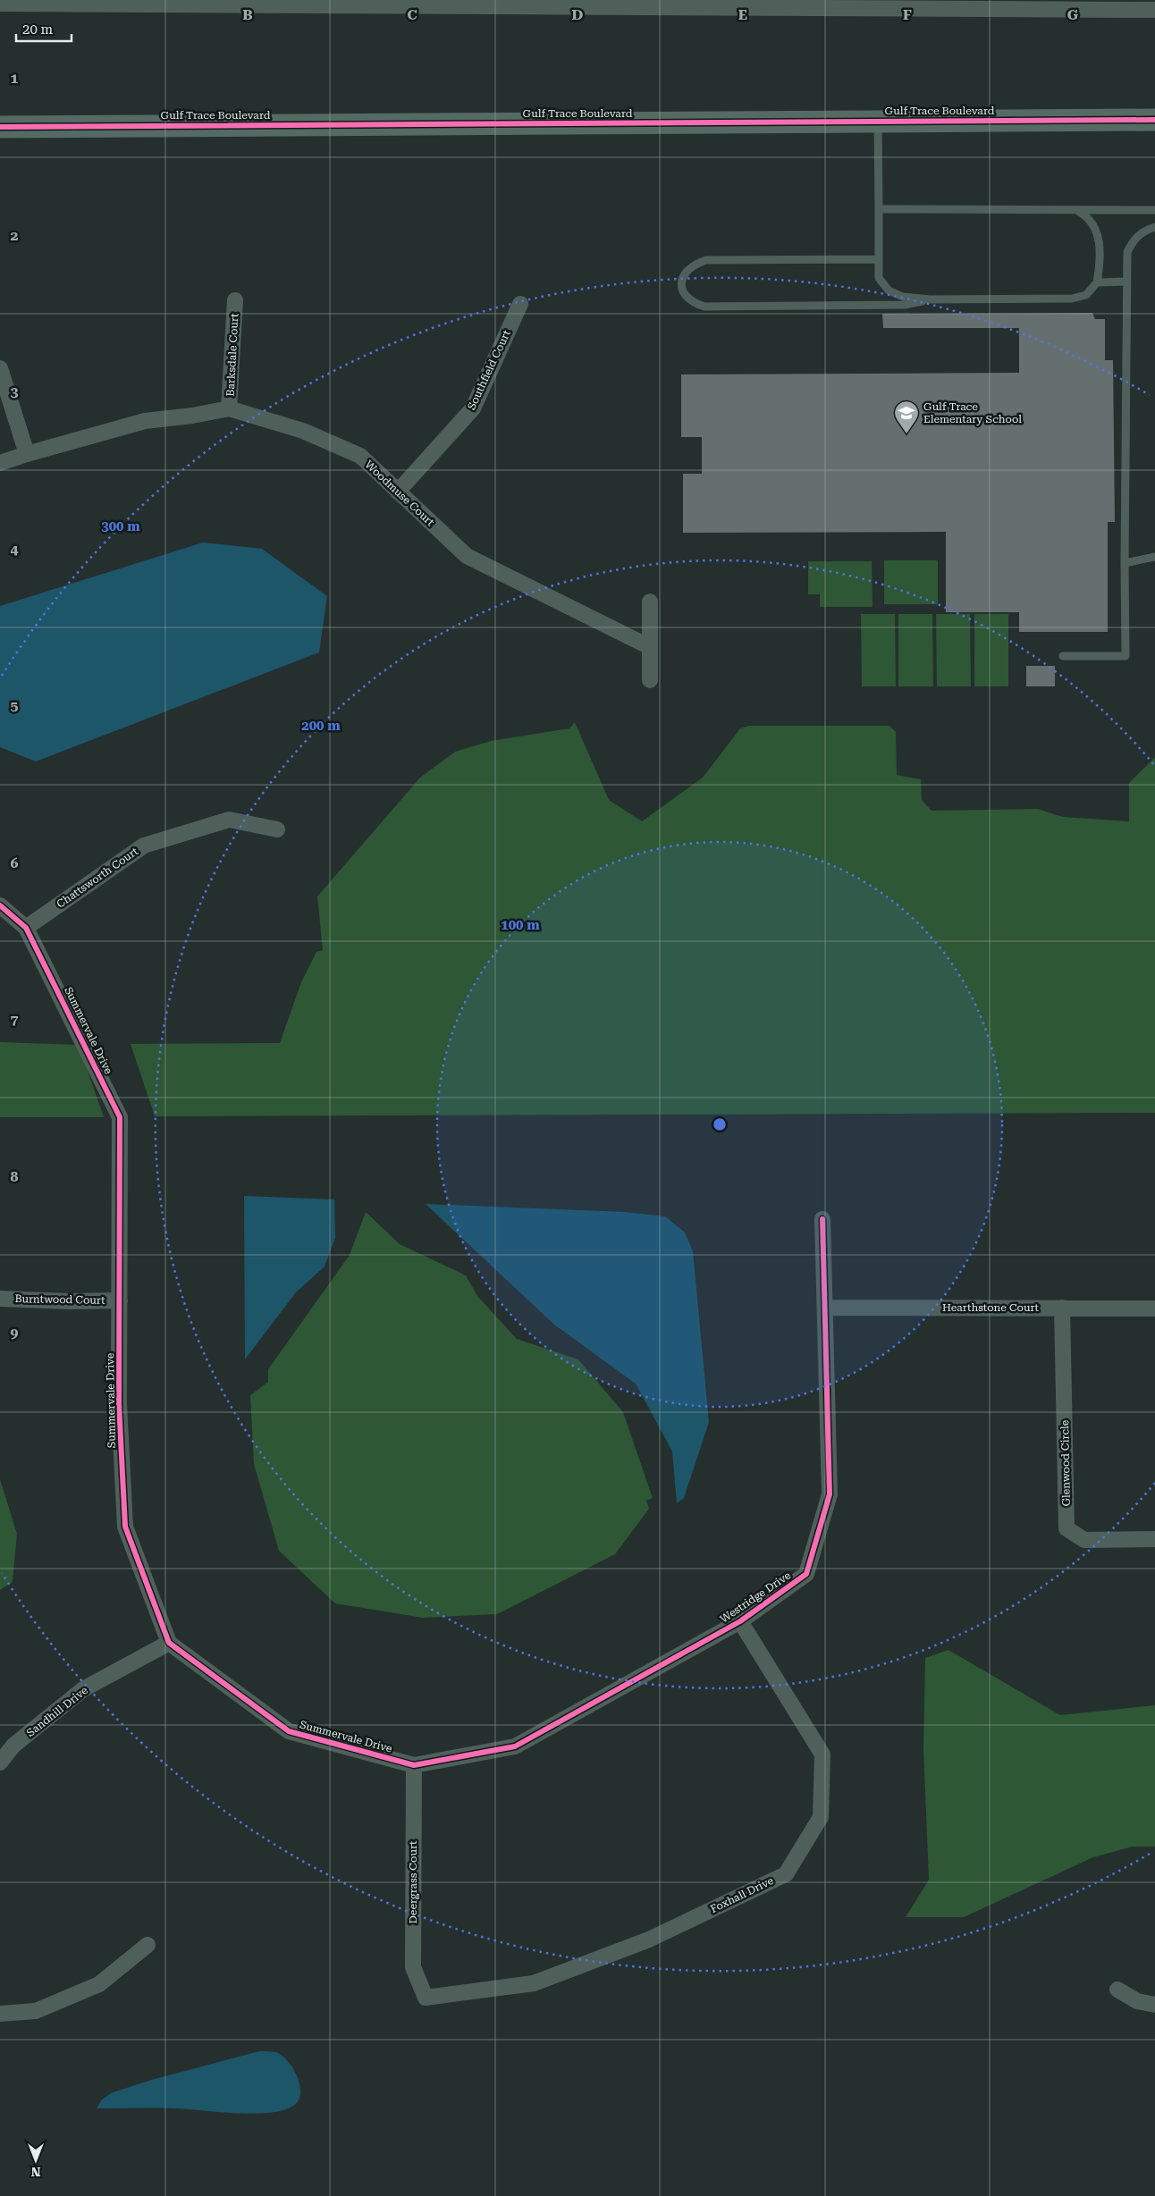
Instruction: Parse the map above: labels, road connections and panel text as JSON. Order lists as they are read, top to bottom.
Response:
{
  "streets": {
    "street": [
      "Gulf Trace Boulevard",
      "Barksdale Court",
      "Southfield Court",
      "Woodmuse Court",
      "Chattsworth Court",
      "Summervale Drive",
      "Burntwood Court",
      "Hearthstone Court",
      "Glenwood Circle",
      "Westridge Drive",
      "Sandhill Drive",
      "Deergrass Court",
      "Foxhall Drive"
    ]
  },
  "crossings": [
    ["Barksdale Court", "Woodmuse Court"],
    ["Southfield Court", "Woodmuse Court"],
    ["Chattsworth Court", "Summervale Drive"],
    ["Summervale Drive", "Burntwood Court"],
    ["Summervale Drive", "Westridge Drive"],
    ["Summervale Drive", "Sandhill Drive"],
    ["Summervale Drive", "Deergrass Court"],
    ["Hearthstone Court", "Glenwood Circle"],
    ["Hearthstone Court", "Westridge Drive"],
    ["Westridge Drive", "Deergrass Court"],
    ["Westridge Drive", "Foxhall Drive"],
    ["Deergrass Court", "Foxhall Drive"]
  ],
  "places": {
    "school or university": ["Gulf Trace Elementary School"]
  },
  "scale_bar": "20 m",
  "north": "bottom",
  "grid": {
    "columns": [
      "B",
      "C",
      "D",
      "E",
      "F",
      "G"
    ],
    "rows": [
      "1",
      "2",
      "3",
      "4",
      "5",
      "6",
      "7",
      "8",
      "9"
    ]
  },
  "rings": ["300 m", "200 m", "100 m"]
}
